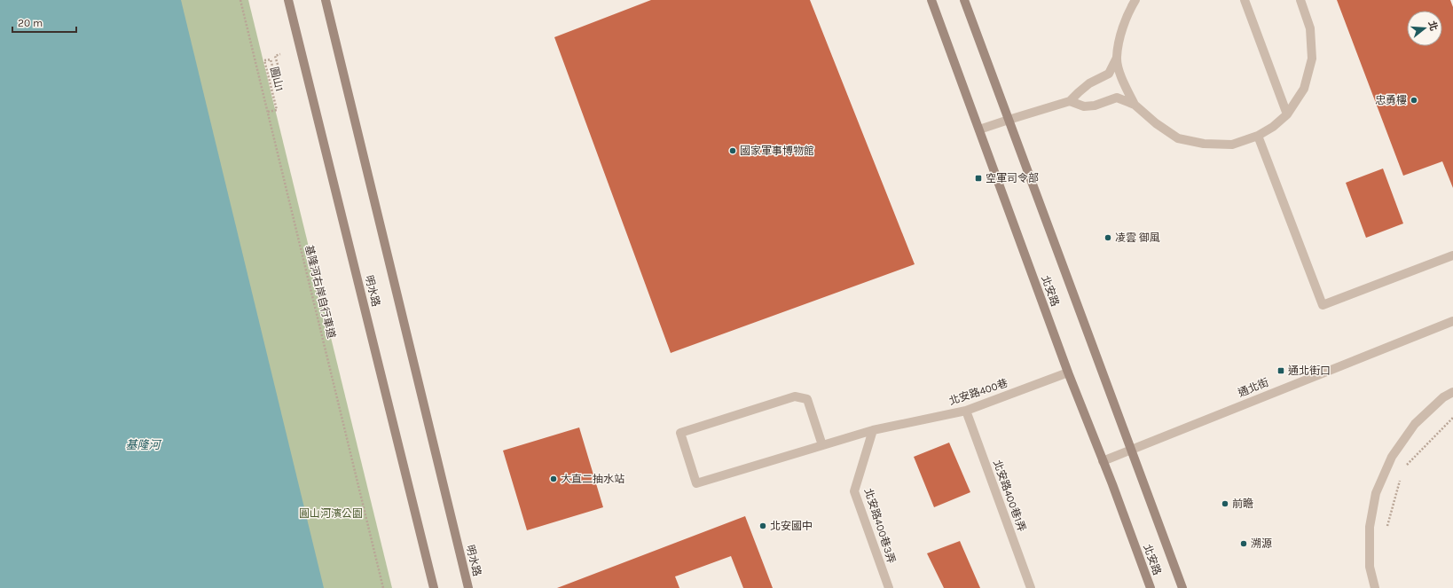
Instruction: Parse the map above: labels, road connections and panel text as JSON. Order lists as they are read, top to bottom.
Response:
{
  "streets": {
    "main road": ["明水路", "北安路"],
    "street": [
      "通北街",
      "北安路400巷",
      "北安路400巷1弄",
      "北安路400巷3弄"
    ],
    "path": ["圓山1", "基隆河右岸自行車道"]
  },
  "crossings": [
    ["圓山1", "基隆河右岸自行車道"],
    ["北安路", "通北街"],
    ["北安路", "北安路400巷"],
    ["北安路400巷", "北安路400巷1弄"],
    ["北安路400巷", "北安路400巷3弄"]
  ],
  "water": ["基隆河"],
  "parks": ["圓山河濱公園"],
  "places": {
    "other": [
      "忠勇樓",
      "國家軍事博物館",
      "凌雲 御風",
      "大直二抽水站",
      "前瞻",
      "北安國中",
      "溯源"
    ],
    "transit": ["空軍司令部", "通北街口"]
  },
  "scale_bar": "20 m",
  "north": "right"
}
